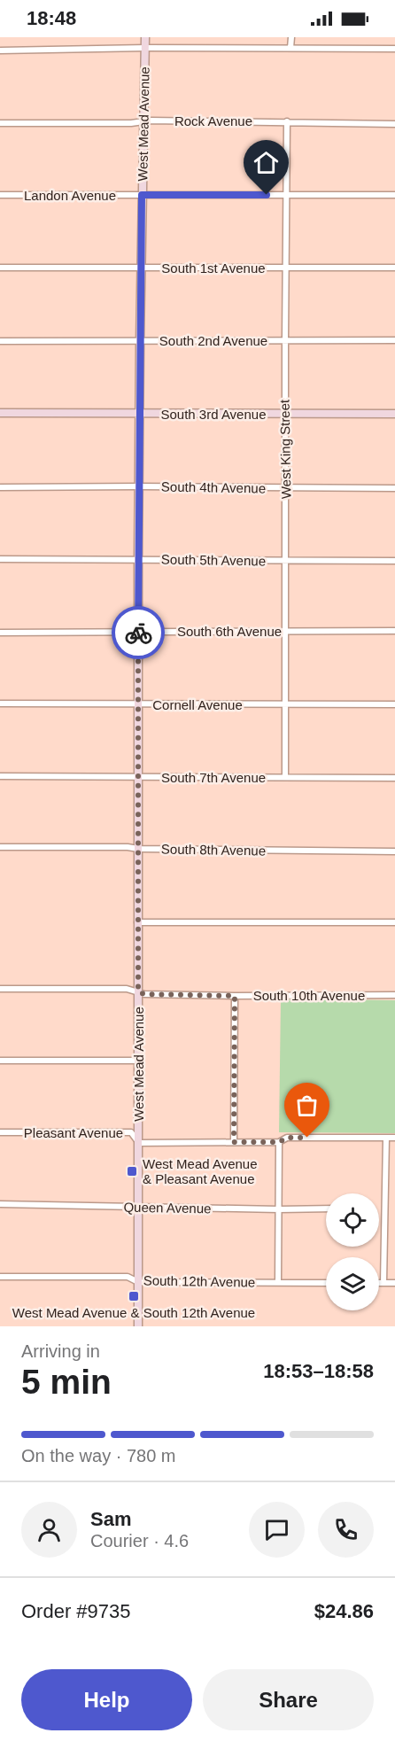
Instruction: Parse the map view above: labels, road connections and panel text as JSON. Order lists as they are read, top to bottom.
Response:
{
  "streets": {
    "street": [
      "Rock Avenue",
      "West Mead Avenue",
      "Landon Avenue",
      "South 1st Avenue",
      "South 2nd Avenue",
      "South 3rd Avenue",
      "West King Street",
      "South 4th Avenue",
      "South 5th Avenue",
      "South 6th Avenue",
      "Cornell Avenue",
      "South 7th Avenue",
      "South 8th Avenue",
      "South 10th Avenue",
      "Pleasant Avenue",
      "Queen Avenue",
      "South 12th Avenue"
    ]
  },
  "crossings": [
    ["Rock Avenue", "West Mead Avenue"],
    ["Rock Avenue", "West King Street"],
    ["West Mead Avenue", "Landon Avenue"],
    ["West Mead Avenue", "South 1st Avenue"],
    ["West Mead Avenue", "South 2nd Avenue"],
    ["West Mead Avenue", "South 3rd Avenue"],
    ["West Mead Avenue", "South 4th Avenue"],
    ["West Mead Avenue", "South 5th Avenue"],
    ["West Mead Avenue", "South 6th Avenue"],
    ["West Mead Avenue", "Cornell Avenue"],
    ["West Mead Avenue", "South 7th Avenue"],
    ["West Mead Avenue", "South 8th Avenue"],
    ["West Mead Avenue", "South 10th Avenue"],
    ["West Mead Avenue", "Pleasant Avenue"],
    ["West Mead Avenue", "Queen Avenue"],
    ["West Mead Avenue", "South 12th Avenue"],
    ["Landon Avenue", "West King Street"],
    ["South 1st Avenue", "West King Street"],
    ["South 2nd Avenue", "West King Street"],
    ["South 3rd Avenue", "West King Street"],
    ["West King Street", "South 4th Avenue"],
    ["West King Street", "South 5th Avenue"],
    ["West King Street", "South 6th Avenue"],
    ["West King Street", "Cornell Avenue"],
    ["West King Street", "South 7th Avenue"]
  ],
  "places": {
    "transit": ["West Mead Avenue & Pleasant Avenue", "West Mead Avenue & South 12th Avenue"]
  },
  "page": {
    "status": "18:48",
    "heading": ["5 min", "Arriving in", "18:53–18:58"],
    "panel": [
      "Sam",
      "Courier · 4.6",
      "Order #9735",
      "$24.86"
    ],
    "bar": "On the way · 780 m",
    "buttons": ["Help", "Share"]
  }
}
